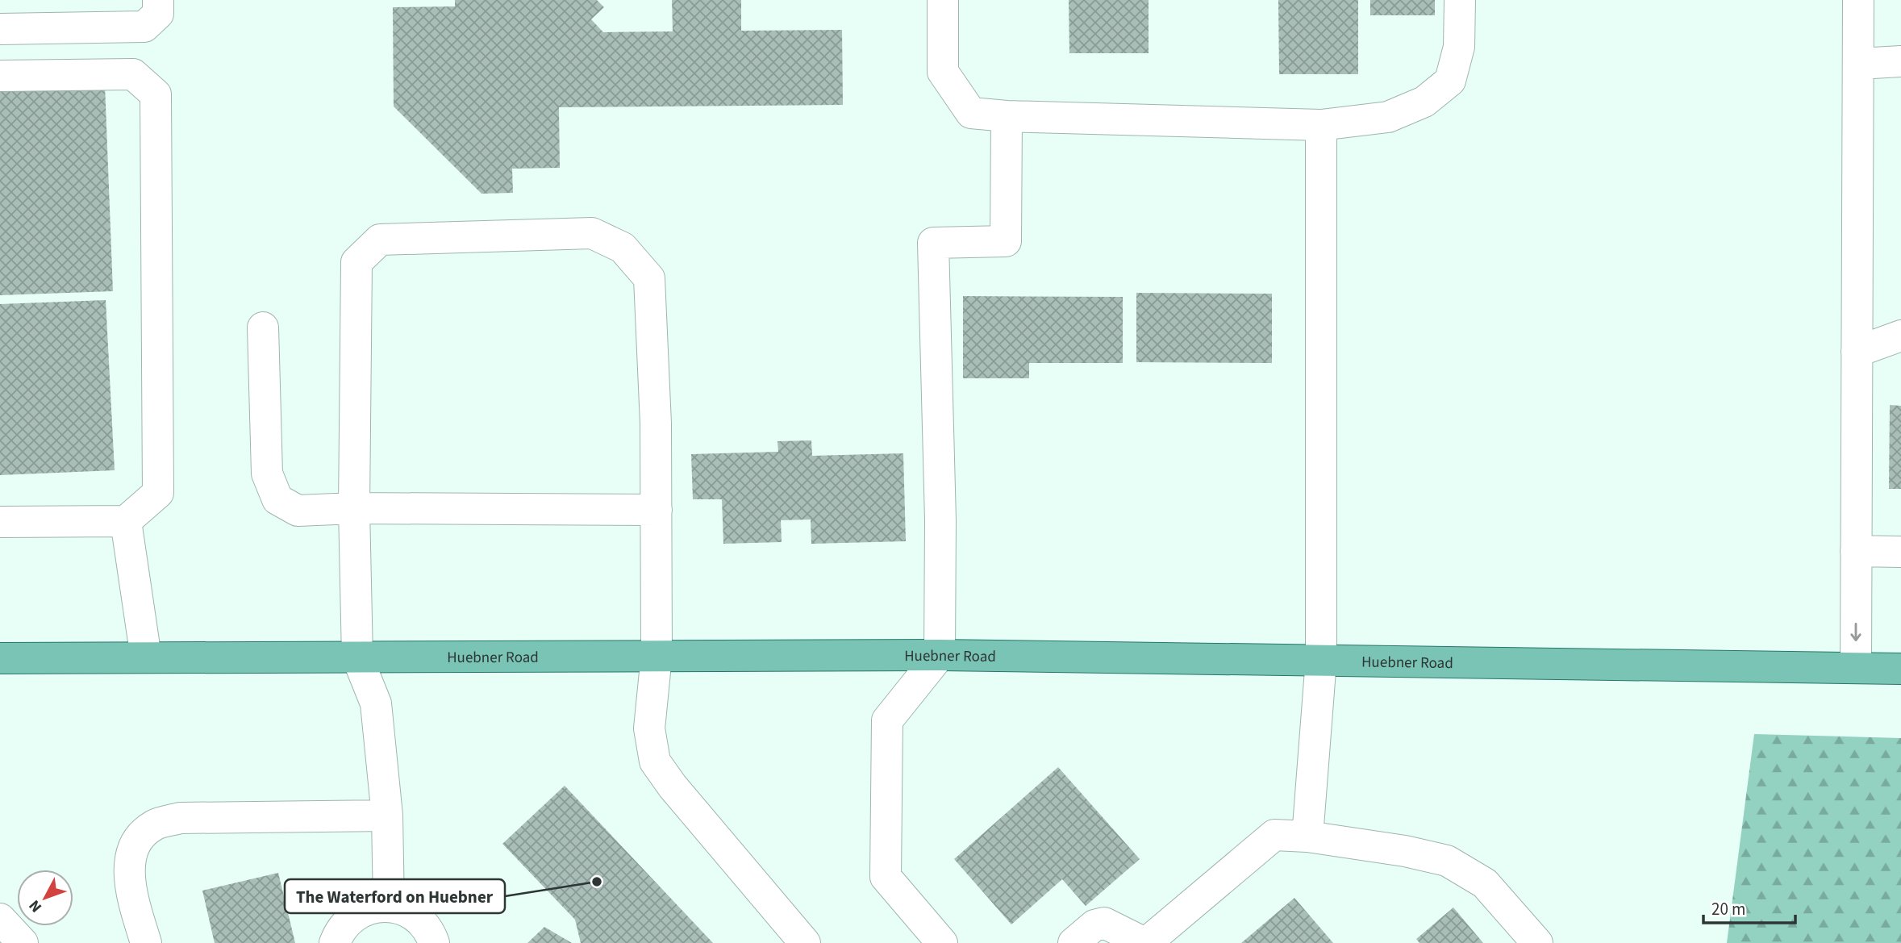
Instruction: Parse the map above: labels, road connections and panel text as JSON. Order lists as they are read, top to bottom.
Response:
{
  "streets": {
    "main road": ["Huebner Road"]
  },
  "places": ["The Waterford on Huebner"],
  "scale_bar": "20 m",
  "north": "bottom left"
}
